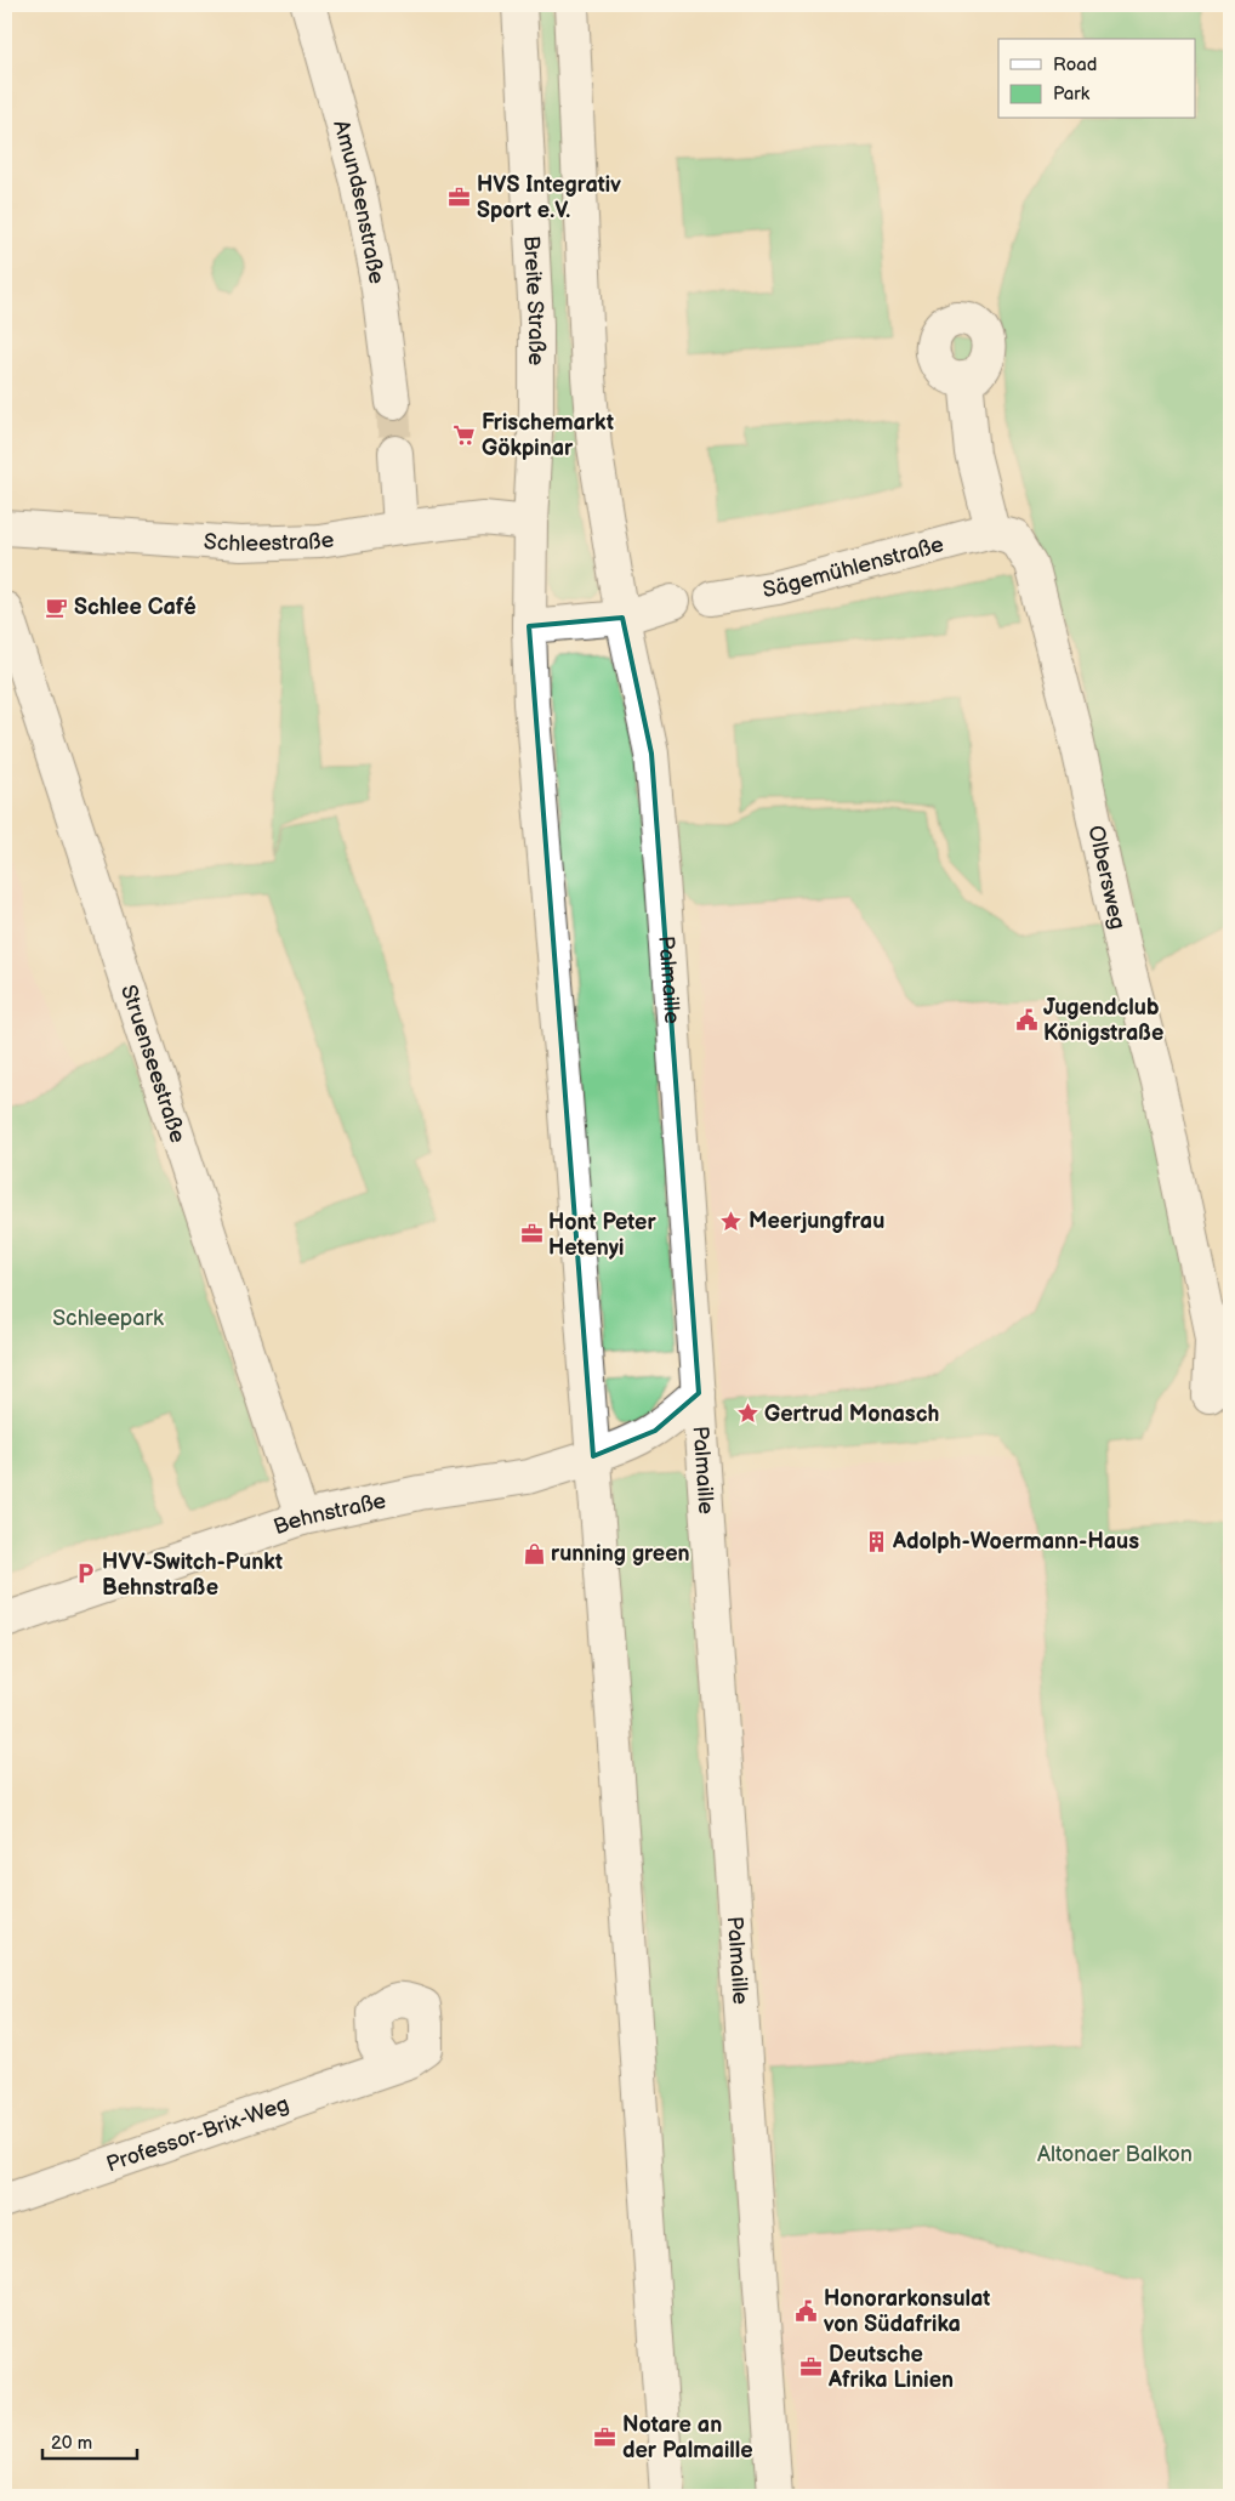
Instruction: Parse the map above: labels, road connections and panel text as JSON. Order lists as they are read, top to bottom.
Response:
{
  "streets": {
    "main road": [
      "Amundsenstraße",
      "Breite Straße",
      "Schleestraße",
      "Sägemühlenstraße",
      "Olbersweg",
      "Palmaille",
      "Struenseestraße",
      "Behnstraße",
      "Professor-Brix-Weg"
    ]
  },
  "crossings": [
    ["Breite Straße", "Schleestraße"],
    ["Sägemühlenstraße", "Olbersweg"],
    ["Palmaille", "Behnstraße"],
    ["Struenseestraße", "Behnstraße"]
  ],
  "parks": ["Schleepark", "Altonaer Balkon"],
  "places": {
    "office": [
      "HVS Integrativ Sport e.V.",
      "Hont Peter Hetenyi",
      "Deutsche Afrika Linien",
      "Notare an der Palmaille"
    ],
    "supermarket": ["Frischemarkt Gökpinar"],
    "cafe": ["Schlee Café"],
    "public building": ["Jugendclub Königstraße", "Honorarkonsulat von Südafrika"],
    "place": ["Meerjungfrau", "Gertrud Monasch"],
    "building": ["Adolph-Woermann-Haus"],
    "shop": ["running green"],
    "parking": ["HVV-Switch-Punkt Behnstraße"]
  },
  "legend": ["Road", "Park"],
  "scale_bar": "20 m"
}
